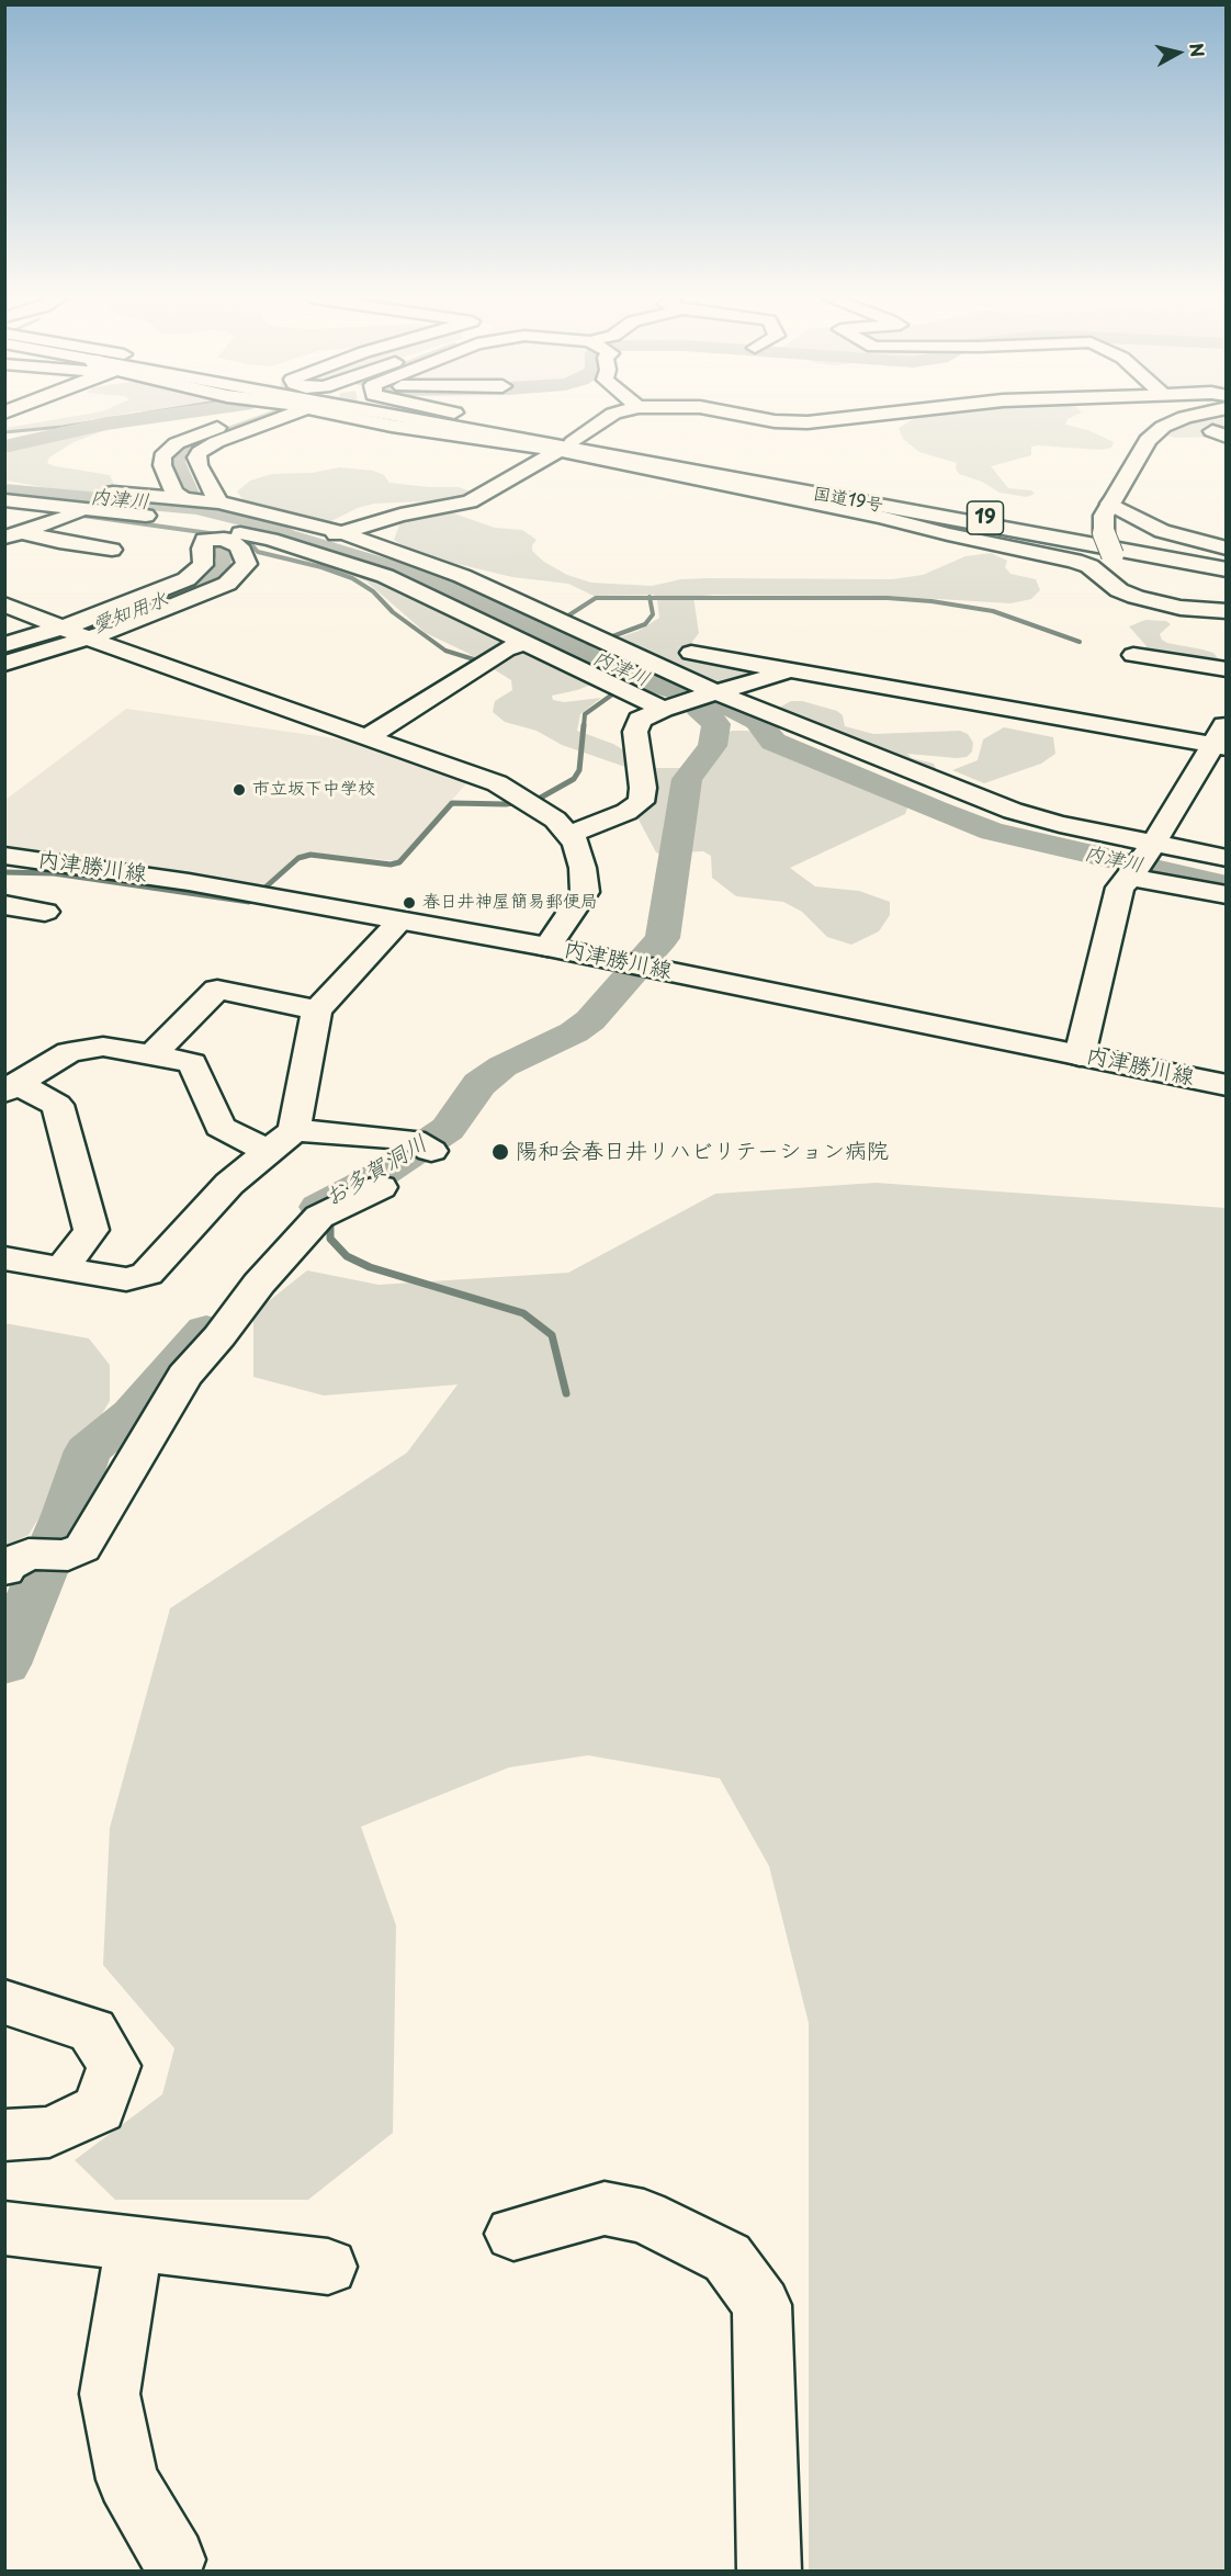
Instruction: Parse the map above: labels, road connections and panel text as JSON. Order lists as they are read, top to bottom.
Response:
{
  "streets": {
    "main road": ["国道19号", "19", "内津勝川線"]
  },
  "water": ["内津川", "愛知用水", "お多賀洞川"],
  "places": ["市立坂下中学校", "春日井神屋簡易郵便局", "陽和会春日井リハビリテーション病院"],
  "north": "right"
}
